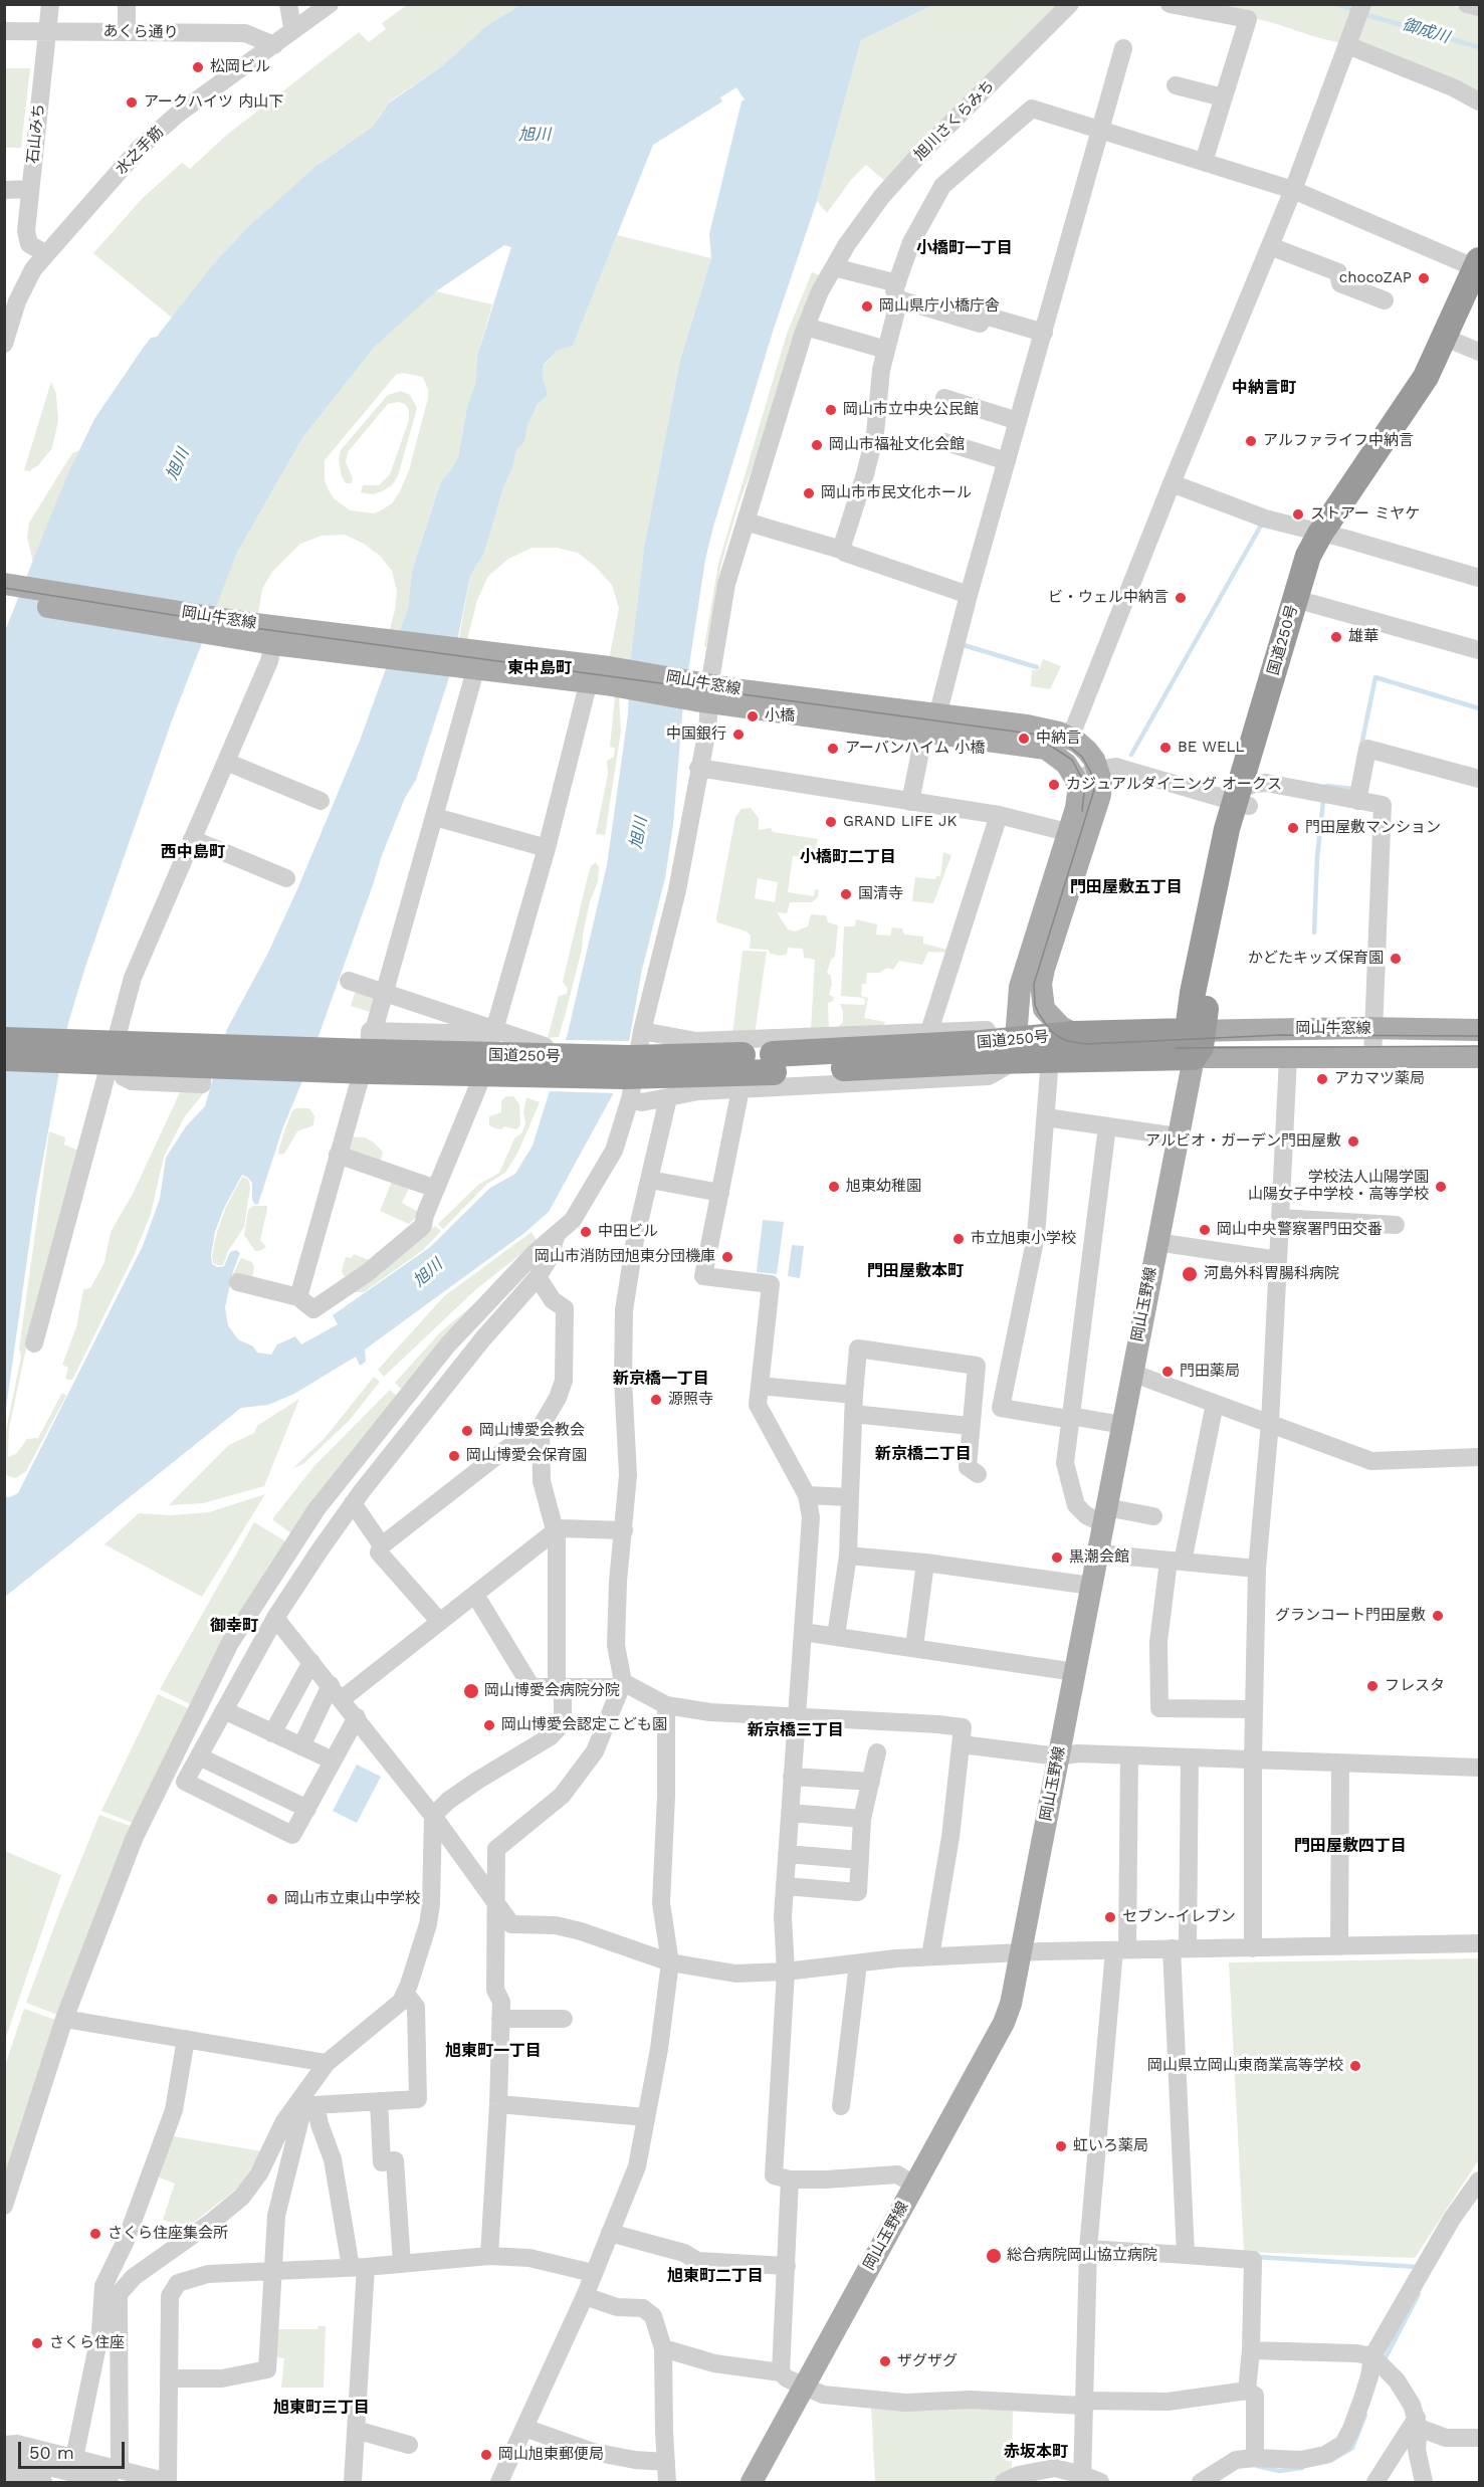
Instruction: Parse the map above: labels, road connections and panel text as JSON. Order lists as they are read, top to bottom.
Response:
{
  "streets": {
    "highway": ["国道250号"],
    "main road": ["岡山牛窓線", "岡山玉野線"],
    "street": [
      "あくら通り",
      "旭川さくらみち",
      "石山みち",
      "水之手筋"
    ]
  },
  "crossings": [
    ["あくら通り", "石山みち"],
    ["あくら通り", "水之手筋"],
    ["旭川さくらみち", "岡山牛窓線"],
    ["石山みち", "水之手筋"],
    ["岡山牛窓線", "国道250号"],
    ["岡山牛窓線", "岡山玉野線"],
    ["国道250号", "岡山玉野線"]
  ],
  "districts": [
    "小橋町一丁目",
    "中納言町",
    "東中島町",
    "西中島町",
    "小橋町二丁目",
    "門田屋敷五丁目",
    "門田屋敷本町",
    "新京橋一丁目",
    "新京橋二丁目",
    "御幸町",
    "新京橋三丁目",
    "門田屋敷四丁目",
    "旭東町一丁目",
    "旭東町二丁目",
    "旭東町三丁目",
    "赤坂本町"
  ],
  "water": ["御成川", "旭川"],
  "places": [
    "松岡ビル",
    "アークハイツ 内山下",
    "chocoZAP",
    "岡山県庁小橋庁舎",
    "岡山市立中央公民館",
    "アルファライフ中納言",
    "岡山市福祉文化会館",
    "岡山市市民文化ホール",
    "ストアー ミヤケ",
    "ビ・ウェル中納言",
    "雄華",
    "小橋",
    "中国銀行",
    "中納言",
    "BE WELL",
    "アーバンハイム 小橋",
    "カジュアルダイニング オークス",
    "GRAND LIFE JK",
    "門田屋敷マンション",
    "国清寺",
    "かどたキッズ保育園",
    "アカマツ薬局",
    "アルビオ・ガーデン門田屋敷",
    "旭東幼稚園",
    "学校法人山陽学園 山陽女子中学校・高等学校",
    "岡山中央警察署門田交番",
    "中田ビル",
    "市立旭東小学校",
    "岡山市消防団旭東分団機庫",
    "河島外科胃腸科病院",
    "門田薬局",
    "源照寺",
    "岡山博愛会教会",
    "岡山博愛会保育園",
    "黒潮会館",
    "グランコート門田屋敷",
    "フレスタ",
    "岡山博愛会病院分院",
    "岡山博愛会認定こども園",
    "岡山市立東山中学校",
    "セブン-イレブン",
    "岡山県立岡山東商業高等学校",
    "虹いろ薬局",
    "さくら住座集会所",
    "総合病院岡山協立病院",
    "さくら住座",
    "ザグザグ",
    "岡山旭東郵便局"
  ],
  "scale_bar": "50 m"
}
